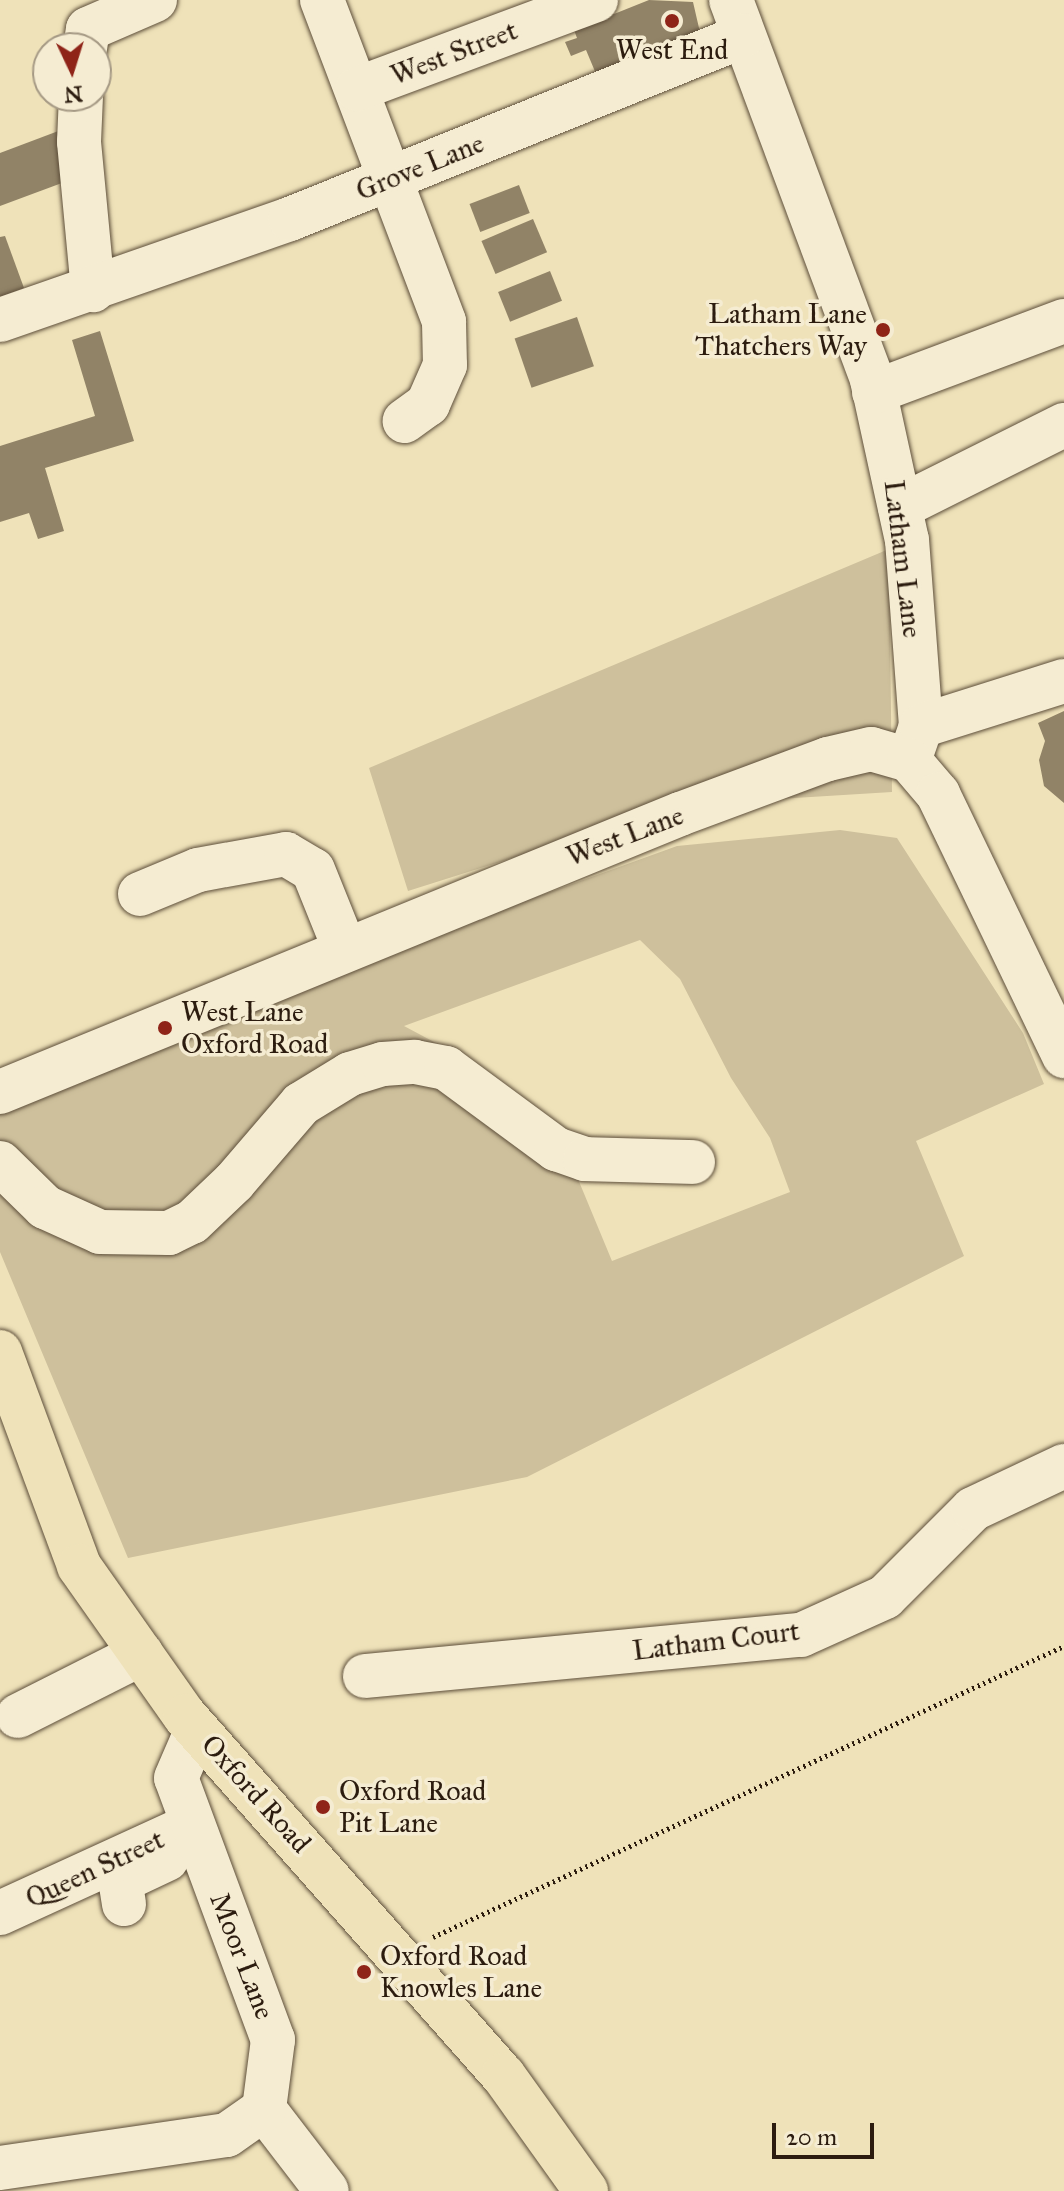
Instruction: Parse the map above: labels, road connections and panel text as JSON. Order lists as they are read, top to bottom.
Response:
{
  "streets": {
    "main road": ["Oxford Road"],
    "street": [
      "West Street",
      "Grove Lane",
      "Latham Lane",
      "West Lane",
      "Latham Court",
      "Queen Street",
      "Moor Lane"
    ]
  },
  "crossings": [
    ["Grove Lane", "Latham Lane"],
    ["Latham Lane", "West Lane"],
    ["Oxford Road", "Moor Lane"],
    ["Queen Street", "Moor Lane"]
  ],
  "places": [
    "West End",
    "Latham Lane Thatchers Way",
    "West Lane Oxford Road",
    "Oxford Road Pit Lane",
    "Oxford Road Knowles Lane"
  ],
  "scale_bar": "20 m",
  "north": "bottom"
}
